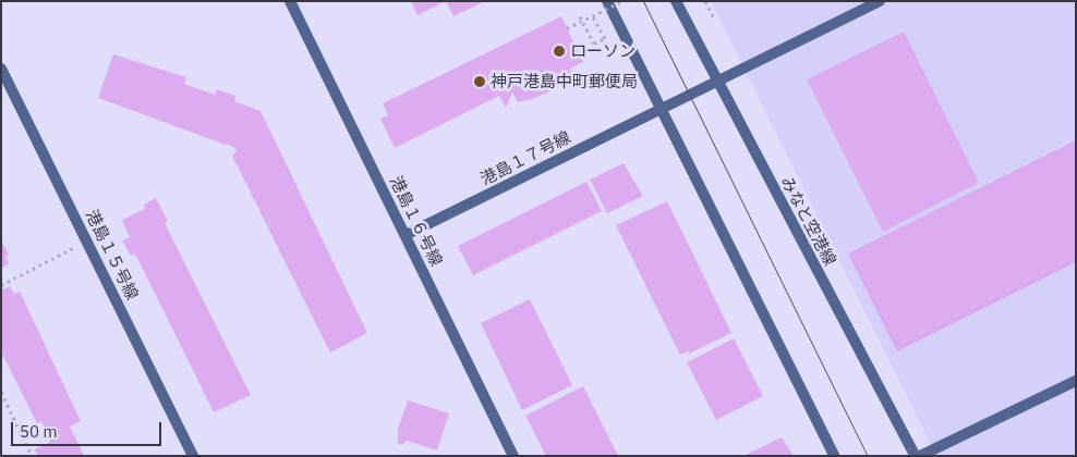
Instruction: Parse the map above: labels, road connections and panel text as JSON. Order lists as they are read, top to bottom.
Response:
{
  "streets": {
    "street": [
      "港島１７号線",
      "港島１６号線",
      "みなと空港線",
      "港島１５号線"
    ]
  },
  "crossings": [
    ["港島１７号線", "港島１６号線"],
    ["港島１７号線", "みなと空港線"]
  ],
  "places": ["ローソン", "神戸港島中町郵便局"],
  "scale_bar": "50 m"
}
